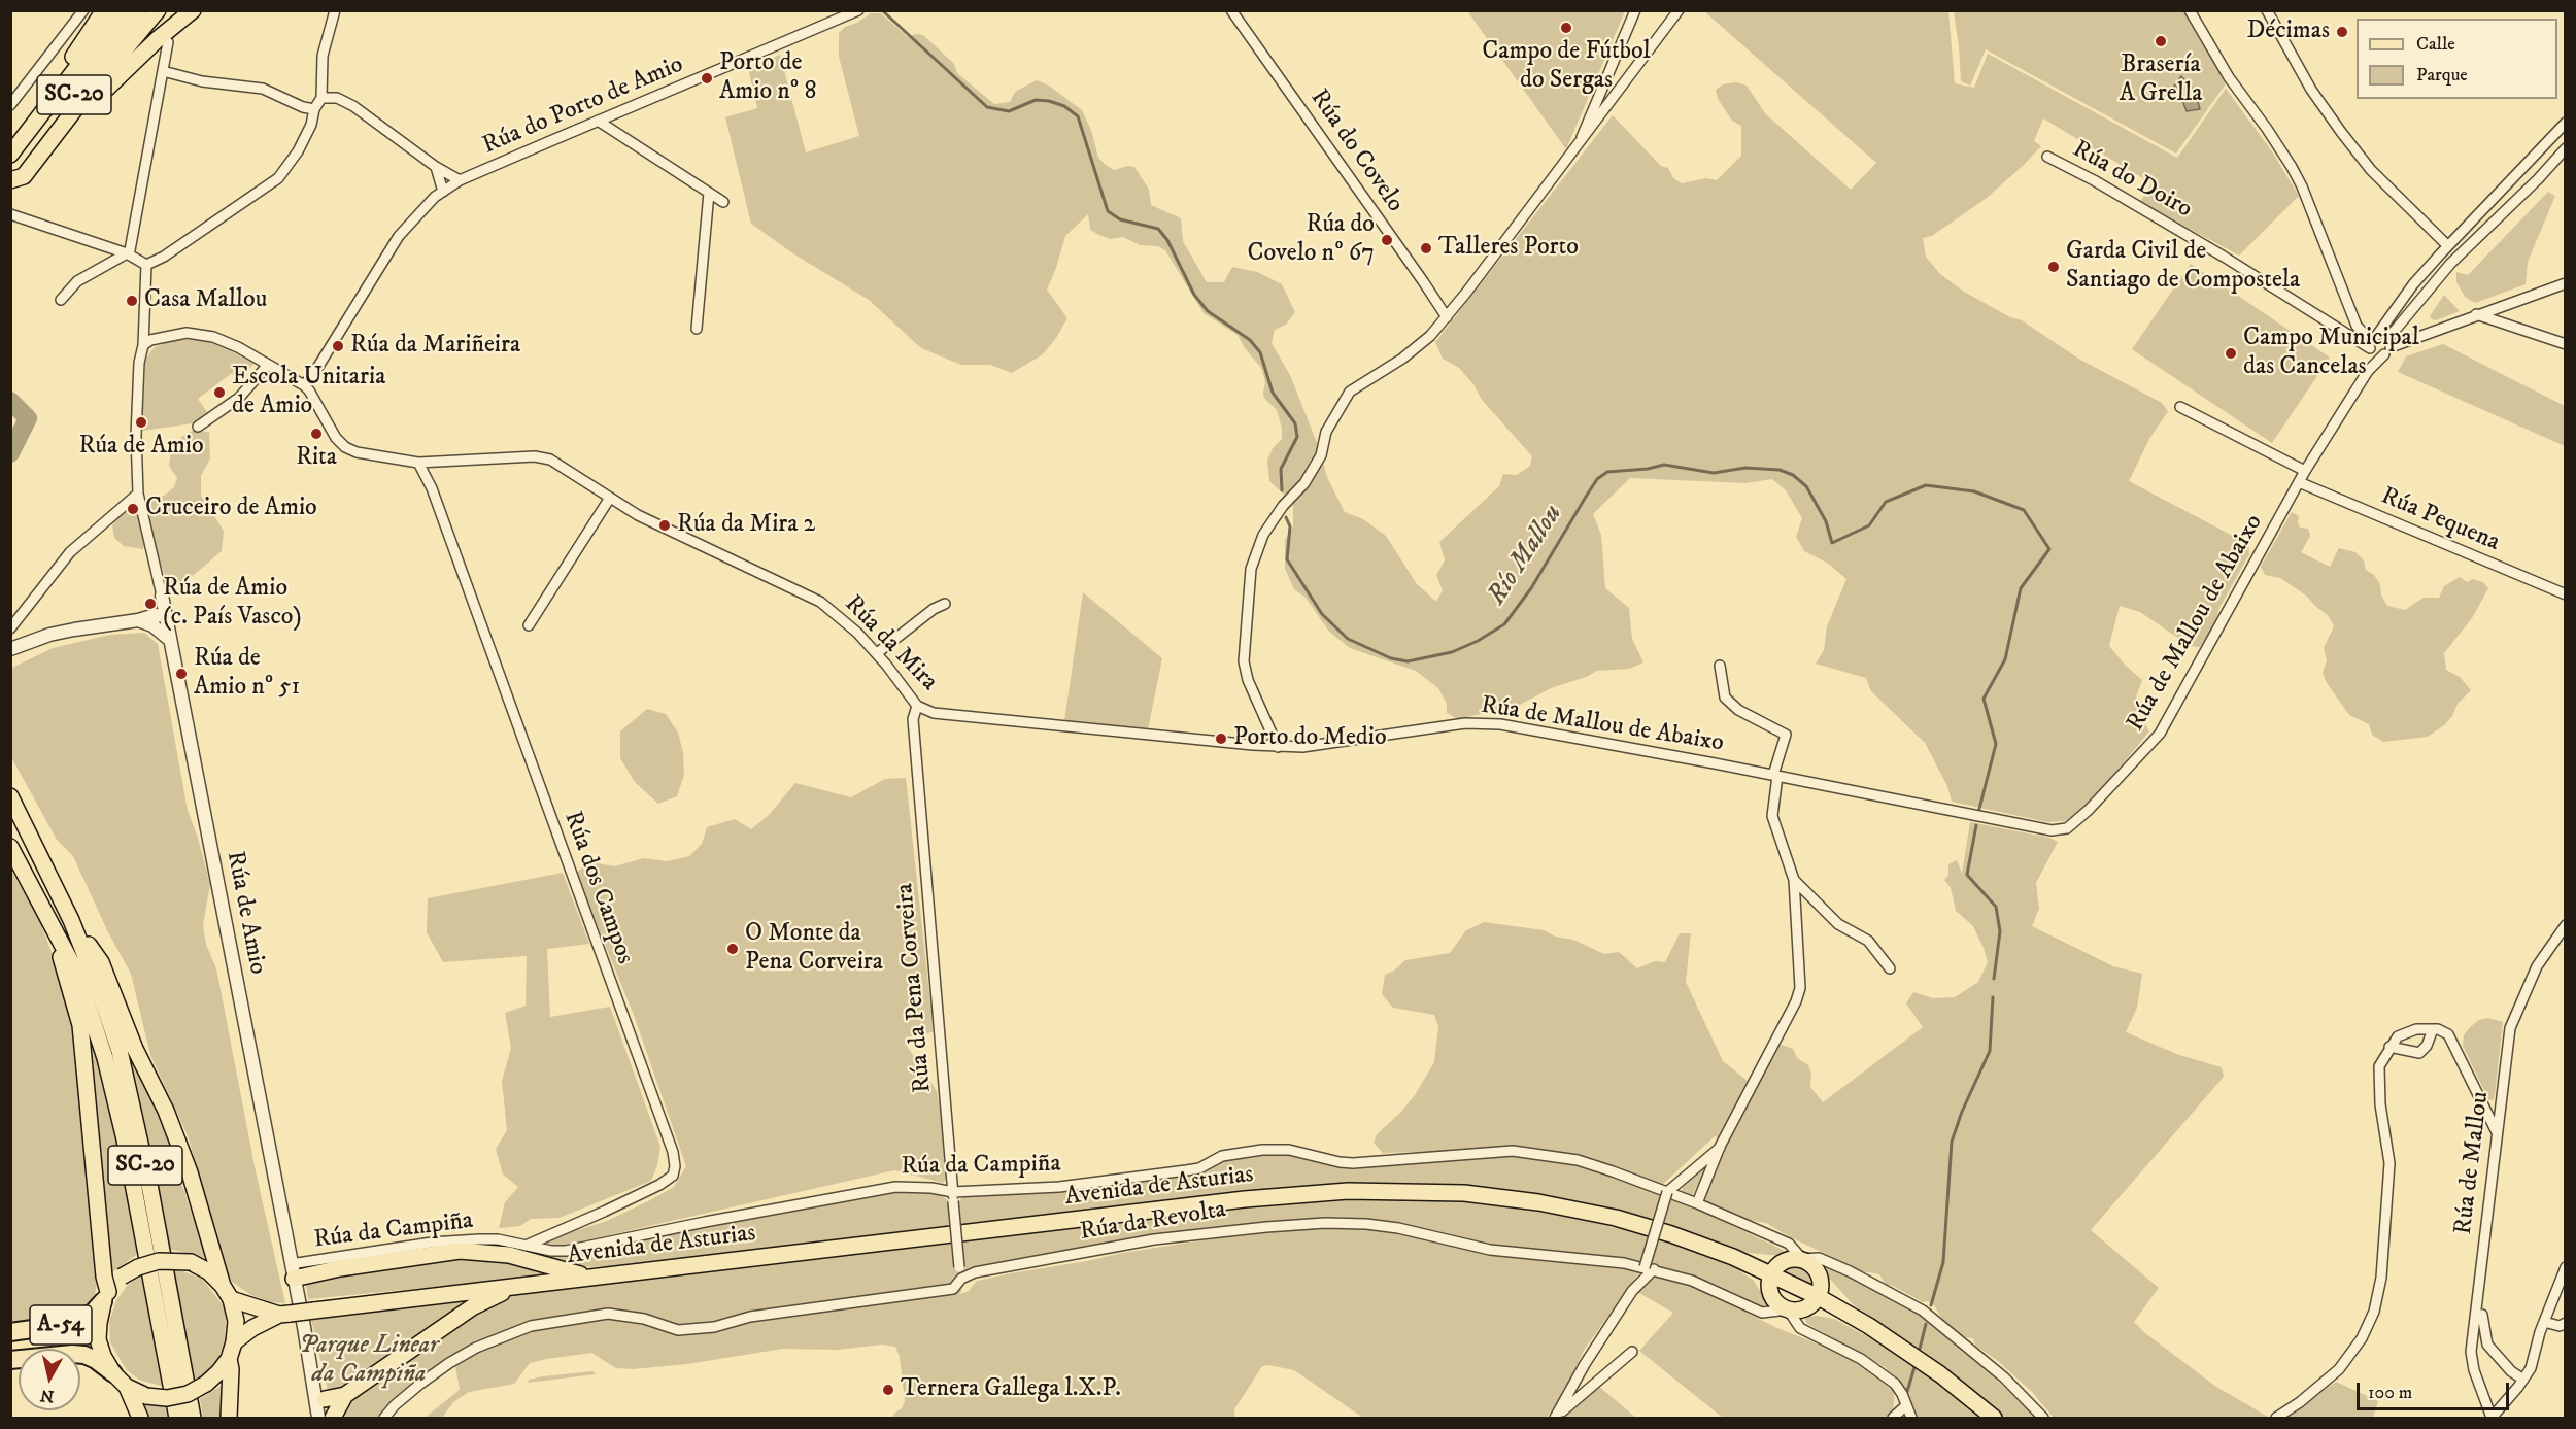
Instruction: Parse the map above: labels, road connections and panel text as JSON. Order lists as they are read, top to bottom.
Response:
{
  "streets": {
    "highway": ["A-54"],
    "main road": ["SC-20", "Avenida de Asturias"],
    "street": [
      "Rúa do Porto de Amio",
      "Rúa do Covelo",
      "Rúa do Doiro",
      "Rúa Pequena",
      "Rúa de Mallou de Abaixo",
      "Rúa da Mira",
      "Rúa dos Campos",
      "Rúa de Amio",
      "Rúa da Pena Corveira",
      "Rúa de Mallou",
      "Rúa da Campiña",
      "Rúa da Revolta"
    ]
  },
  "crossings": [
    ["Rúa Pequena", "Rúa de Mallou de Abaixo"],
    ["Rúa de Mallou de Abaixo", "Rúa da Mira"],
    ["Rúa da Mira", "Rúa dos Campos"],
    ["Rúa da Mira", "Rúa da Pena Corveira"],
    ["Rúa dos Campos", "Rúa da Campiña"],
    ["Rúa de Amio", "Rúa da Campiña"],
    ["Rúa da Pena Corveira", "Rúa da Campiña"],
    ["Rúa da Pena Corveira", "Rúa da Revolta"]
  ],
  "water": ["Río Mallou"],
  "parks": ["Parque Linear da Campiña"],
  "places": [
    "Campo de Fútbol do Sergas",
    "Décimas",
    "Brasería A Grella",
    "Porto de Amio nº 8",
    "Rúa do Covelo nº 67",
    "Talleres Porto",
    "Garda Civil de Santiago de Compostela",
    "Casa Mallou",
    "Rúa da Mariñeira",
    "Campo Municipal das Cancelas",
    "Escola Unitaria de Amio",
    "Rúa de Amio",
    "Rita",
    "Cruceiro de Amio",
    "Rúa da Mira 2",
    "Rúa de Amio (c. País Vasco)",
    "Rúa de Amio nº 51",
    "Porto do Medio",
    "O Monte da Pena Corveira",
    "Ternera Gallega l.X.P."
  ],
  "legend": ["Calle", "Parque"],
  "scale_bar": "100 m",
  "north": "bottom"
}
